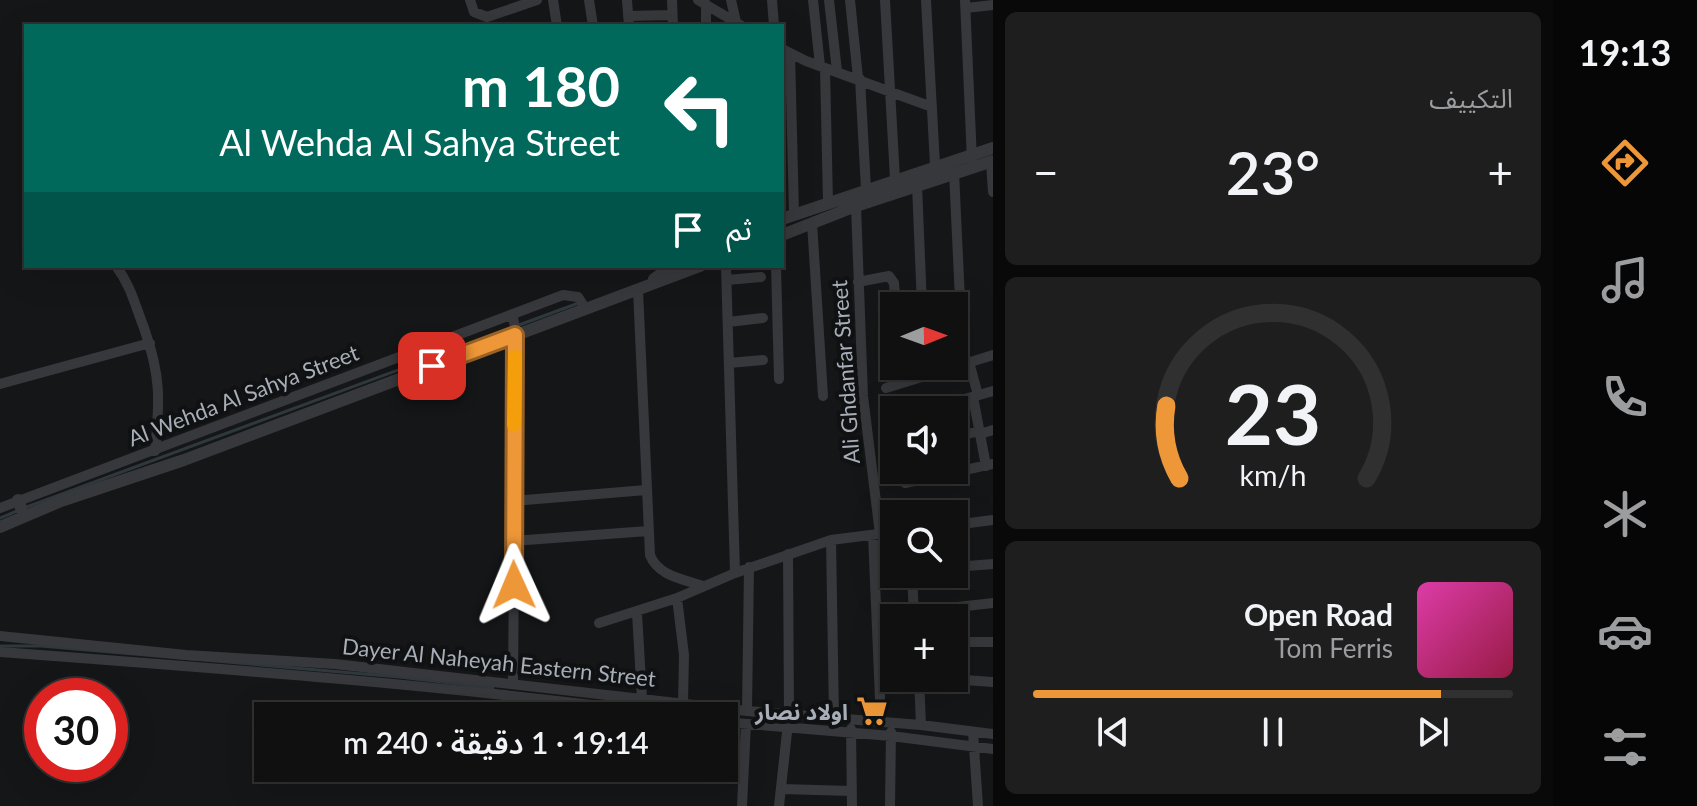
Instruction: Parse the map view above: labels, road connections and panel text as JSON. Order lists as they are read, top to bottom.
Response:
{
  "streets": {
    "street": ["Ali Ghdanfar Street", "Al Wehda Al Sahya Street", "Dayer Al Naheyah Eastern Street"]
  },
  "crossings": [
    ["Ali Ghdanfar Street", "Dayer Al Naheyah Eastern Street"]
  ],
  "places": {
    "supermarket": ["اولاد نصار"]
  },
  "north": "right",
  "page": {
    "tabs": "19:13",
    "tile": "التكييف",
    "turn": ["180 m", "Al Wehda Al Sahya Street"],
    "heat": ["−", "23°", "+"],
    "then": "ثم",
    "map_buttons": "+",
    "song": ["Open Road", "Tom Ferris"],
    "limit": "30",
    "trip": "19:14 · 1 دقيقة · 240 m",
    "gauge": ["23", "km/h"]
  }
}
